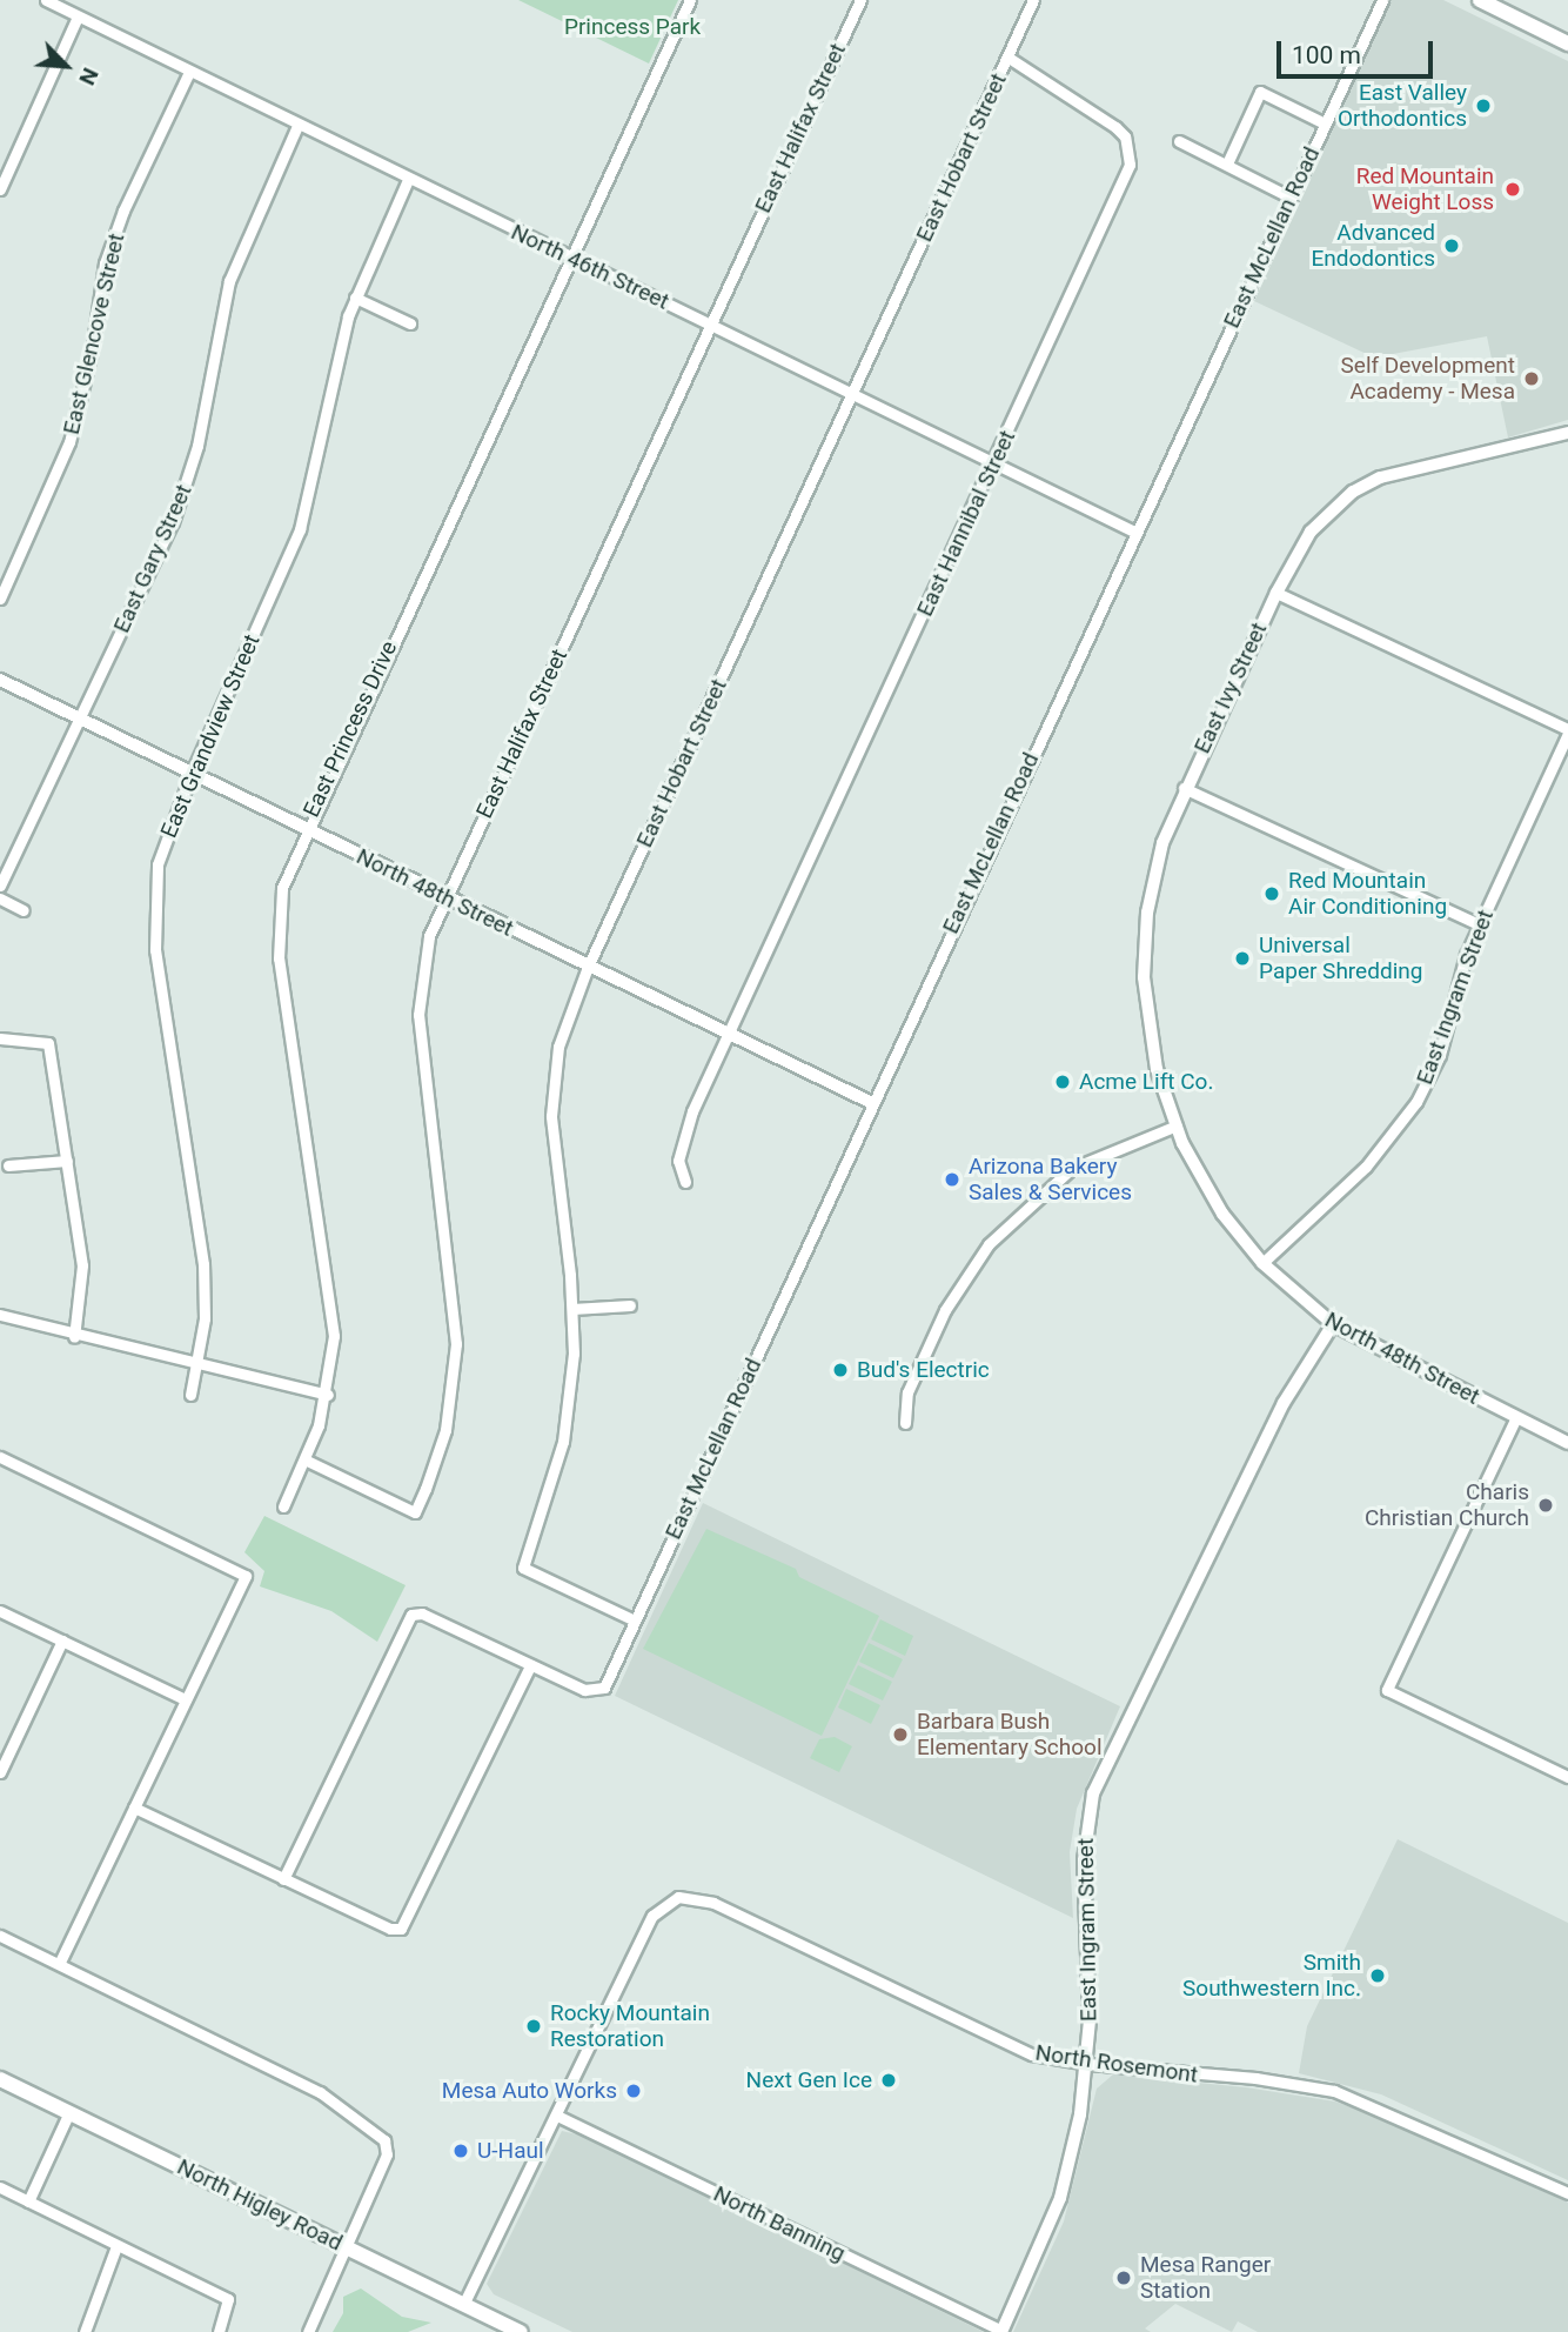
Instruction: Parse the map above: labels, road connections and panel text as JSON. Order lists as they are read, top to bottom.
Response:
{
  "streets": {
    "main road": ["North Higley Road"],
    "street": [
      "East Halifax Street",
      "East Hobart Street",
      "East McLellan Road",
      "North 46th Street",
      "East Glencove Street",
      "East Hannibal Street",
      "East Gary Street",
      "East Ivy Street",
      "East Princess Drive",
      "East Grandview Street",
      "North 48th Street",
      "East Ingram Street",
      "North Rosemont",
      "North Banning"
    ]
  },
  "crossings": [
    ["East Halifax Street", "North 46th Street"],
    ["East Halifax Street", "East Princess Drive"],
    ["East Halifax Street", "North 48th Street"],
    ["East Hobart Street", "East McLellan Road"],
    ["East Hobart Street", "North 46th Street"],
    ["East Hobart Street", "East Hannibal Street"],
    ["East Hobart Street", "North 48th Street"],
    ["East McLellan Road", "North 46th Street"],
    ["East McLellan Road", "North 48th Street"],
    ["North 46th Street", "East Glencove Street"],
    ["North 46th Street", "East Hannibal Street"],
    ["North 46th Street", "East Gary Street"],
    ["North 46th Street", "East Princess Drive"],
    ["North 46th Street", "East Grandview Street"],
    ["East Hannibal Street", "North 48th Street"],
    ["East Gary Street", "North 48th Street"],
    ["East Ivy Street", "North 48th Street"],
    ["East Princess Drive", "North 48th Street"],
    ["East Grandview Street", "North 48th Street"],
    ["North 48th Street", "East Ingram Street"],
    ["East Ingram Street", "North Rosemont"],
    ["East Ingram Street", "North Banning"],
    ["North Rosemont", "North Banning"]
  ],
  "parks": ["Princess Park"],
  "places": [
    "East Valley Orthodontics",
    "Red Mountain Weight Loss",
    "Advanced Endodontics",
    "Self Development Academy - Mesa",
    "Red Mountain Air Conditioning",
    "Universal Paper Shredding",
    "Acme Lift Co.",
    "Arizona Bakery Sales & Services",
    "Bud's Electric",
    "Charis Christian Church",
    "Barbara Bush Elementary School",
    "Smith Southwestern Inc.",
    "Rocky Mountain Restoration",
    "Next Gen Ice",
    "Mesa Auto Works",
    "U-Haul",
    "Mesa Ranger Station"
  ],
  "scale_bar": "100 m",
  "north": "bottom right"
}
